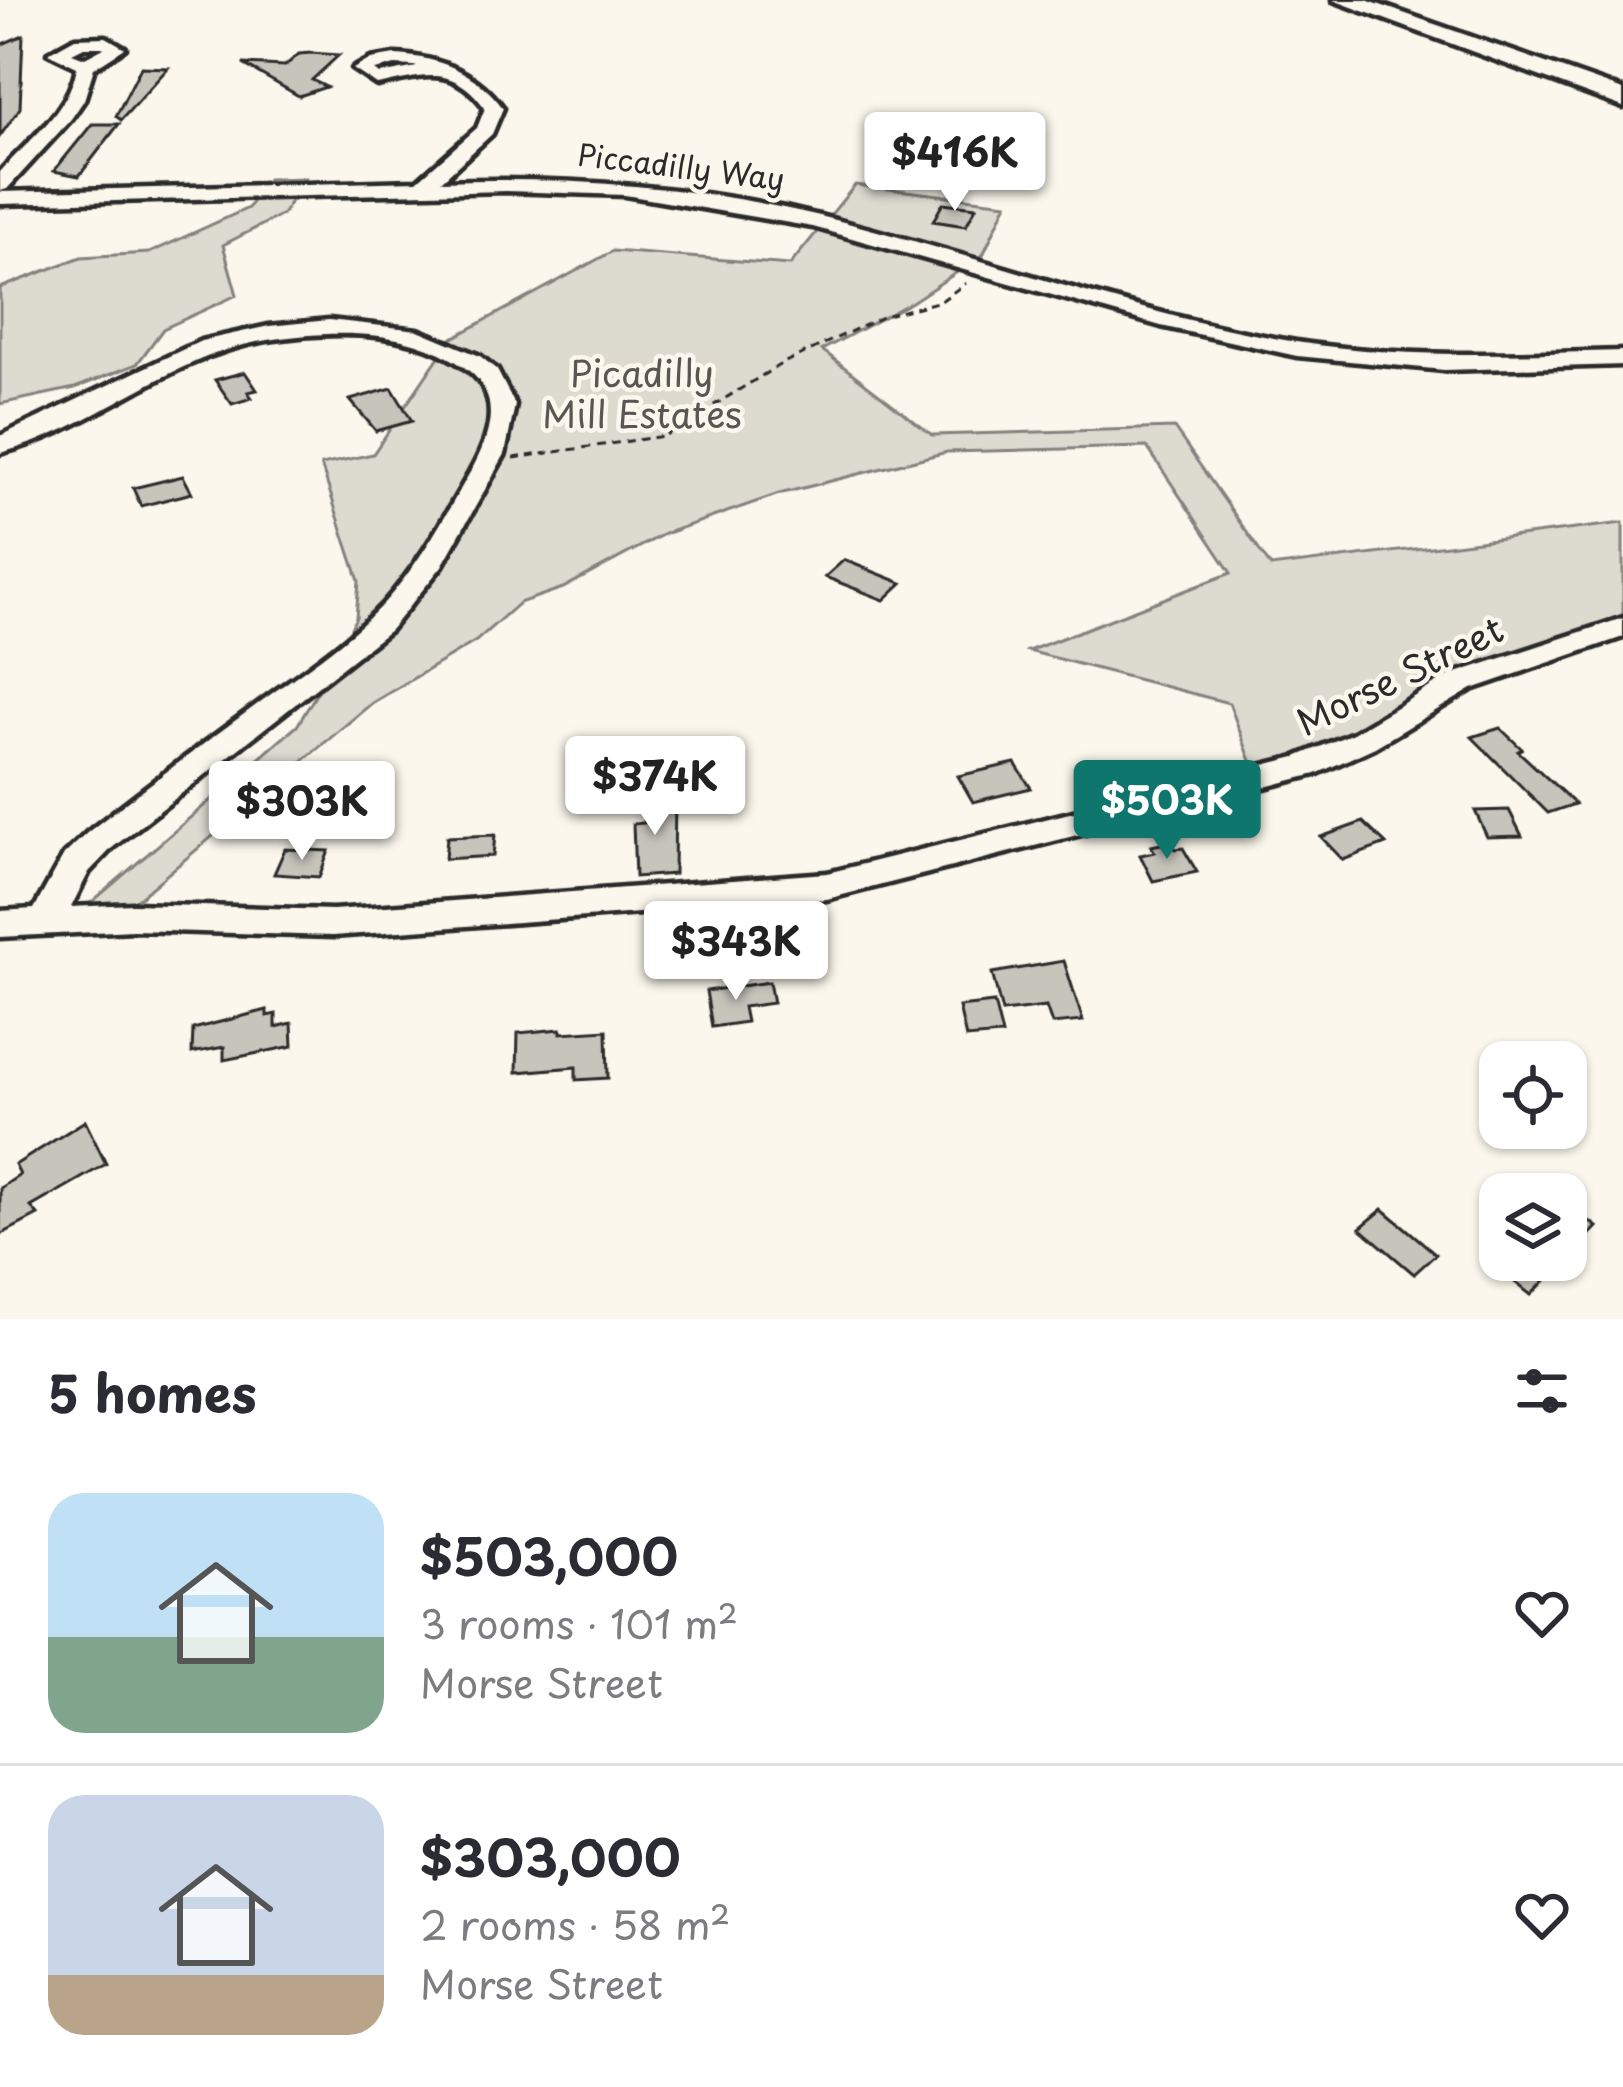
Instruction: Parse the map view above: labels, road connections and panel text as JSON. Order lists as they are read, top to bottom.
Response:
{
  "streets": {
    "street": ["Piccadilly Way", "Morse Street"]
  },
  "parks": ["Picadilly Mill Estates"],
  "page": {
    "price": [
      "$416K",
      "$374K",
      "$503K",
      "$303K",
      "$343K"
    ],
    "heading": "5 homes",
    "list": [
      {
        "name": "$503,000",
        "note": "3 rooms · 101 m² · Morse Street"
      },
      {
        "name": "$303,000",
        "note": "2 rooms · 58 m² · Morse Street"
      }
    ]
  }
}
